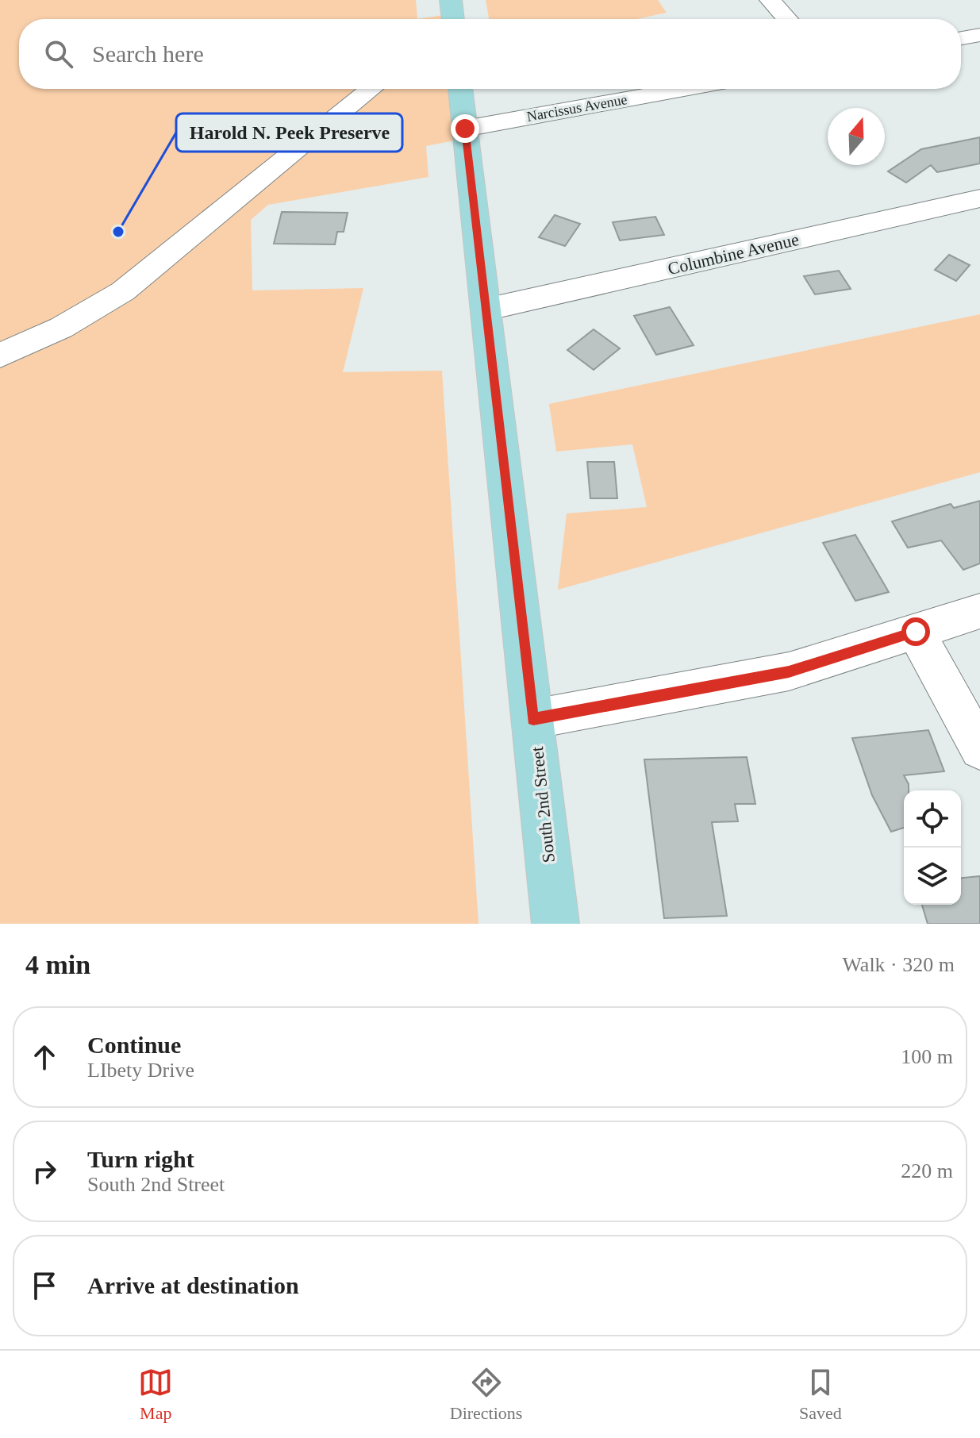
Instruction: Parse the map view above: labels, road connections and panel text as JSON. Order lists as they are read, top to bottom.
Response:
{
  "streets": {
    "main road": ["South 2nd Street"],
    "street": ["Narcissus Avenue", "Columbine Avenue"]
  },
  "crossings": [
    ["Narcissus Avenue", "South 2nd Street"],
    ["Columbine Avenue", "South 2nd Street"]
  ],
  "places": ["Harold N. Peek Preserve"],
  "north": "top",
  "page": {
    "search": "Search here",
    "heading": ["4 min", "Walk · 320 m"],
    "list": [
      ["Continue", "LIbety Drive", "100 m"],
      ["Turn right", "South 2nd Street", "220 m"],
      "Arrive at destination"
    ],
    "nav": ["Map", "Directions", "Saved"]
  }
}
